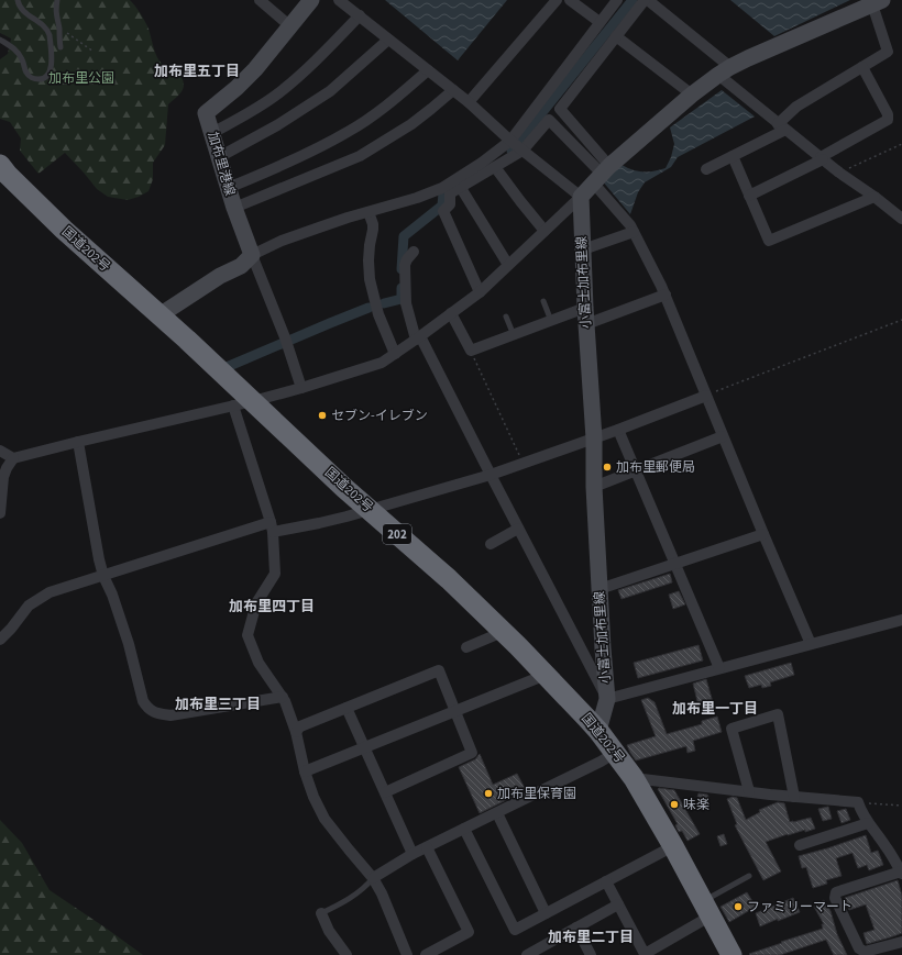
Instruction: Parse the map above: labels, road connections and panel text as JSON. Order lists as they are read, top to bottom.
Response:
{
  "streets": {
    "highway": ["国道202号", "202"],
    "main road": ["加布里港線", "小富士加布里線"]
  },
  "crossings": [
    ["国道202号", "小富士加布里線"]
  ],
  "districts": [
    "加布里五丁目",
    "加布里四丁目",
    "加布里三丁目",
    "加布里一丁目",
    "加布里二丁目"
  ],
  "parks": ["加布里公園"],
  "places": [
    "セブン-イレブン",
    "加布里郵便局",
    "加布里保育園",
    "味楽",
    "ファミリーマート"
  ]
}
